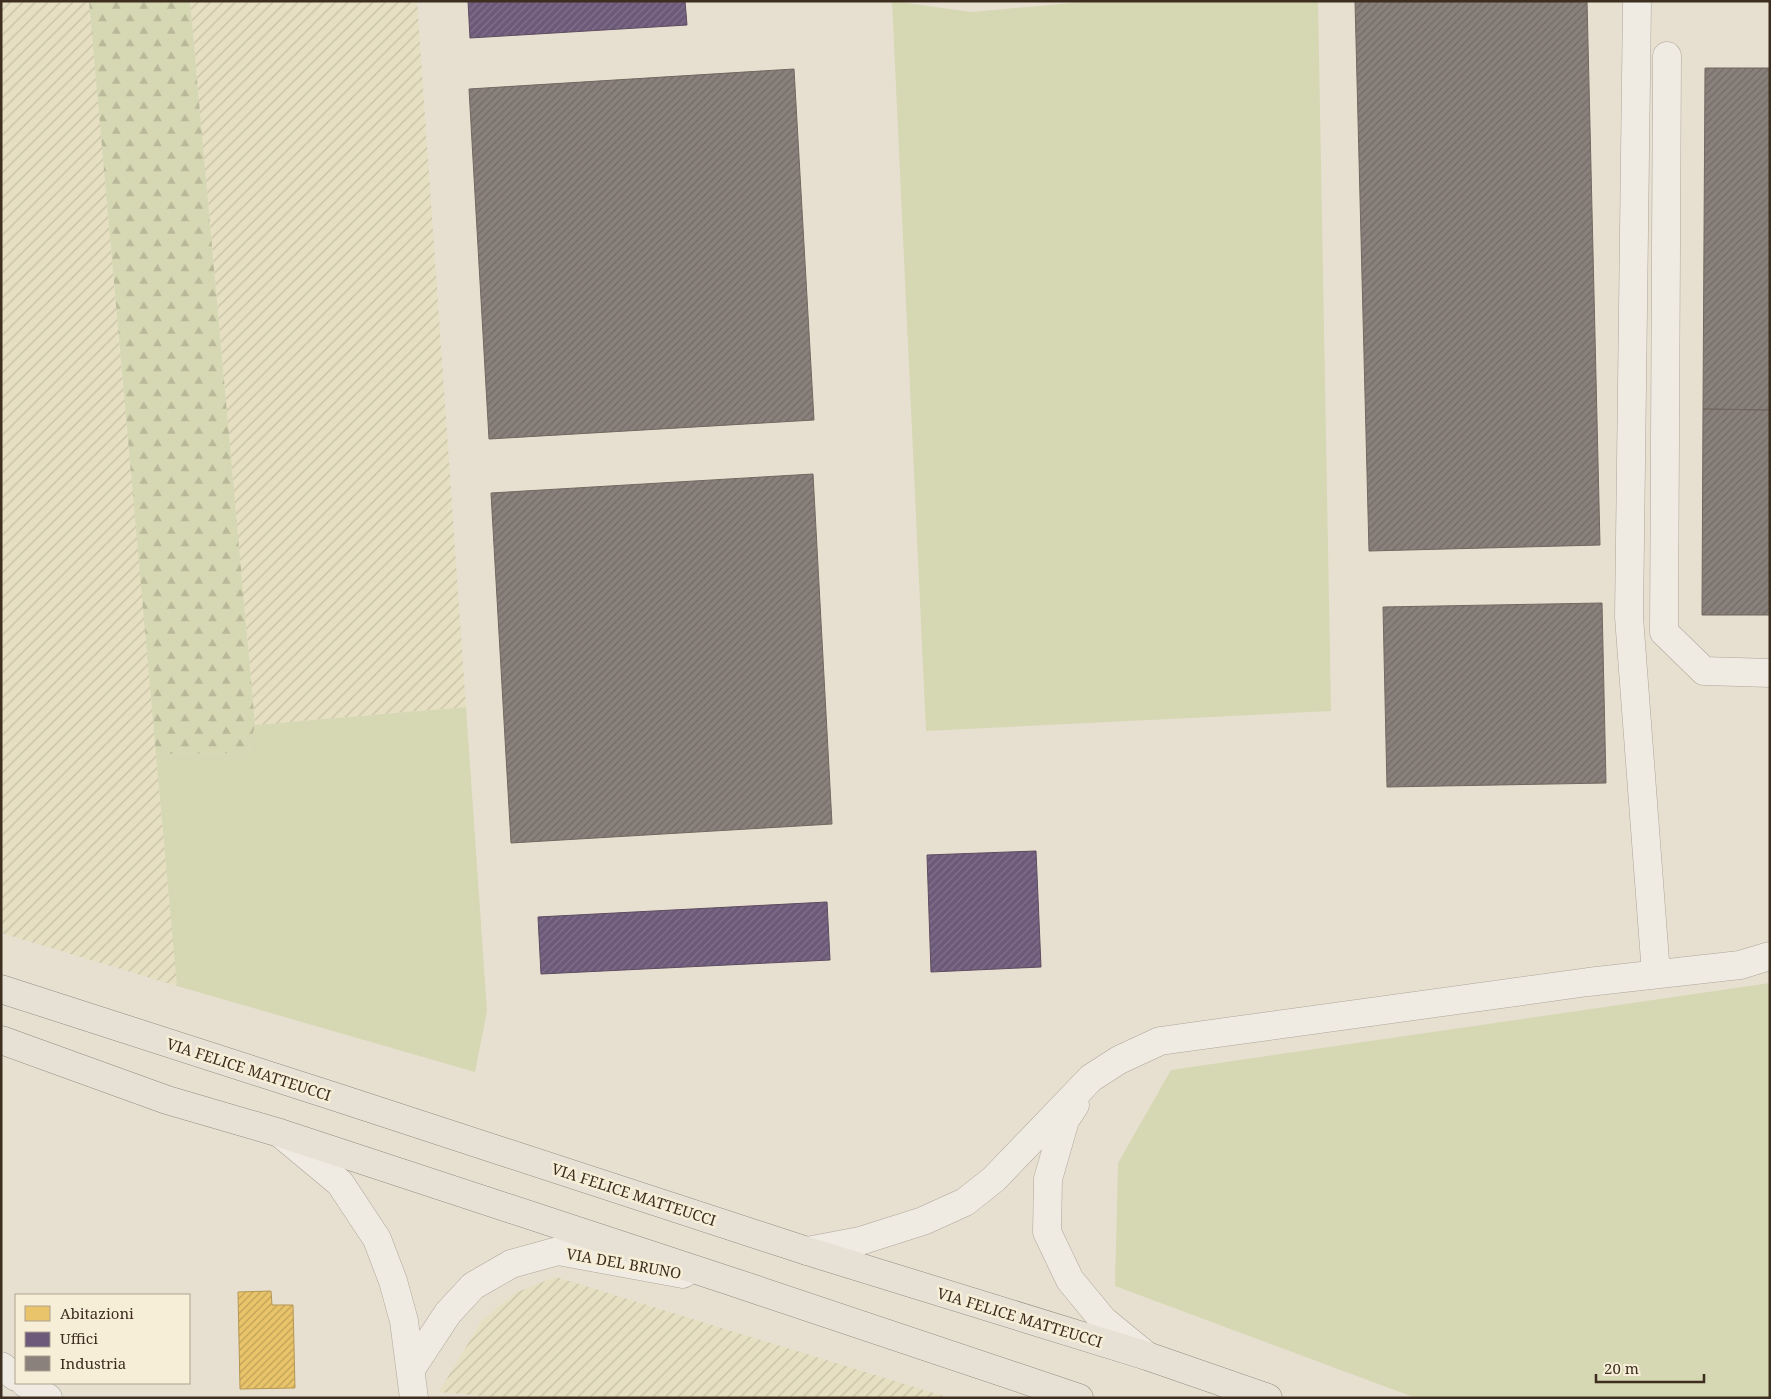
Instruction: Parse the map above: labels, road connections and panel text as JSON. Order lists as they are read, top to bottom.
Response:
{
  "streets": {
    "main road": ["VIA FELICE MATTEUCCI"],
    "street": ["VIA DEL BRUNO"]
  },
  "legend": ["Abitazioni", "Uffici", "Industria"],
  "scale_bar": "20 m"
}
